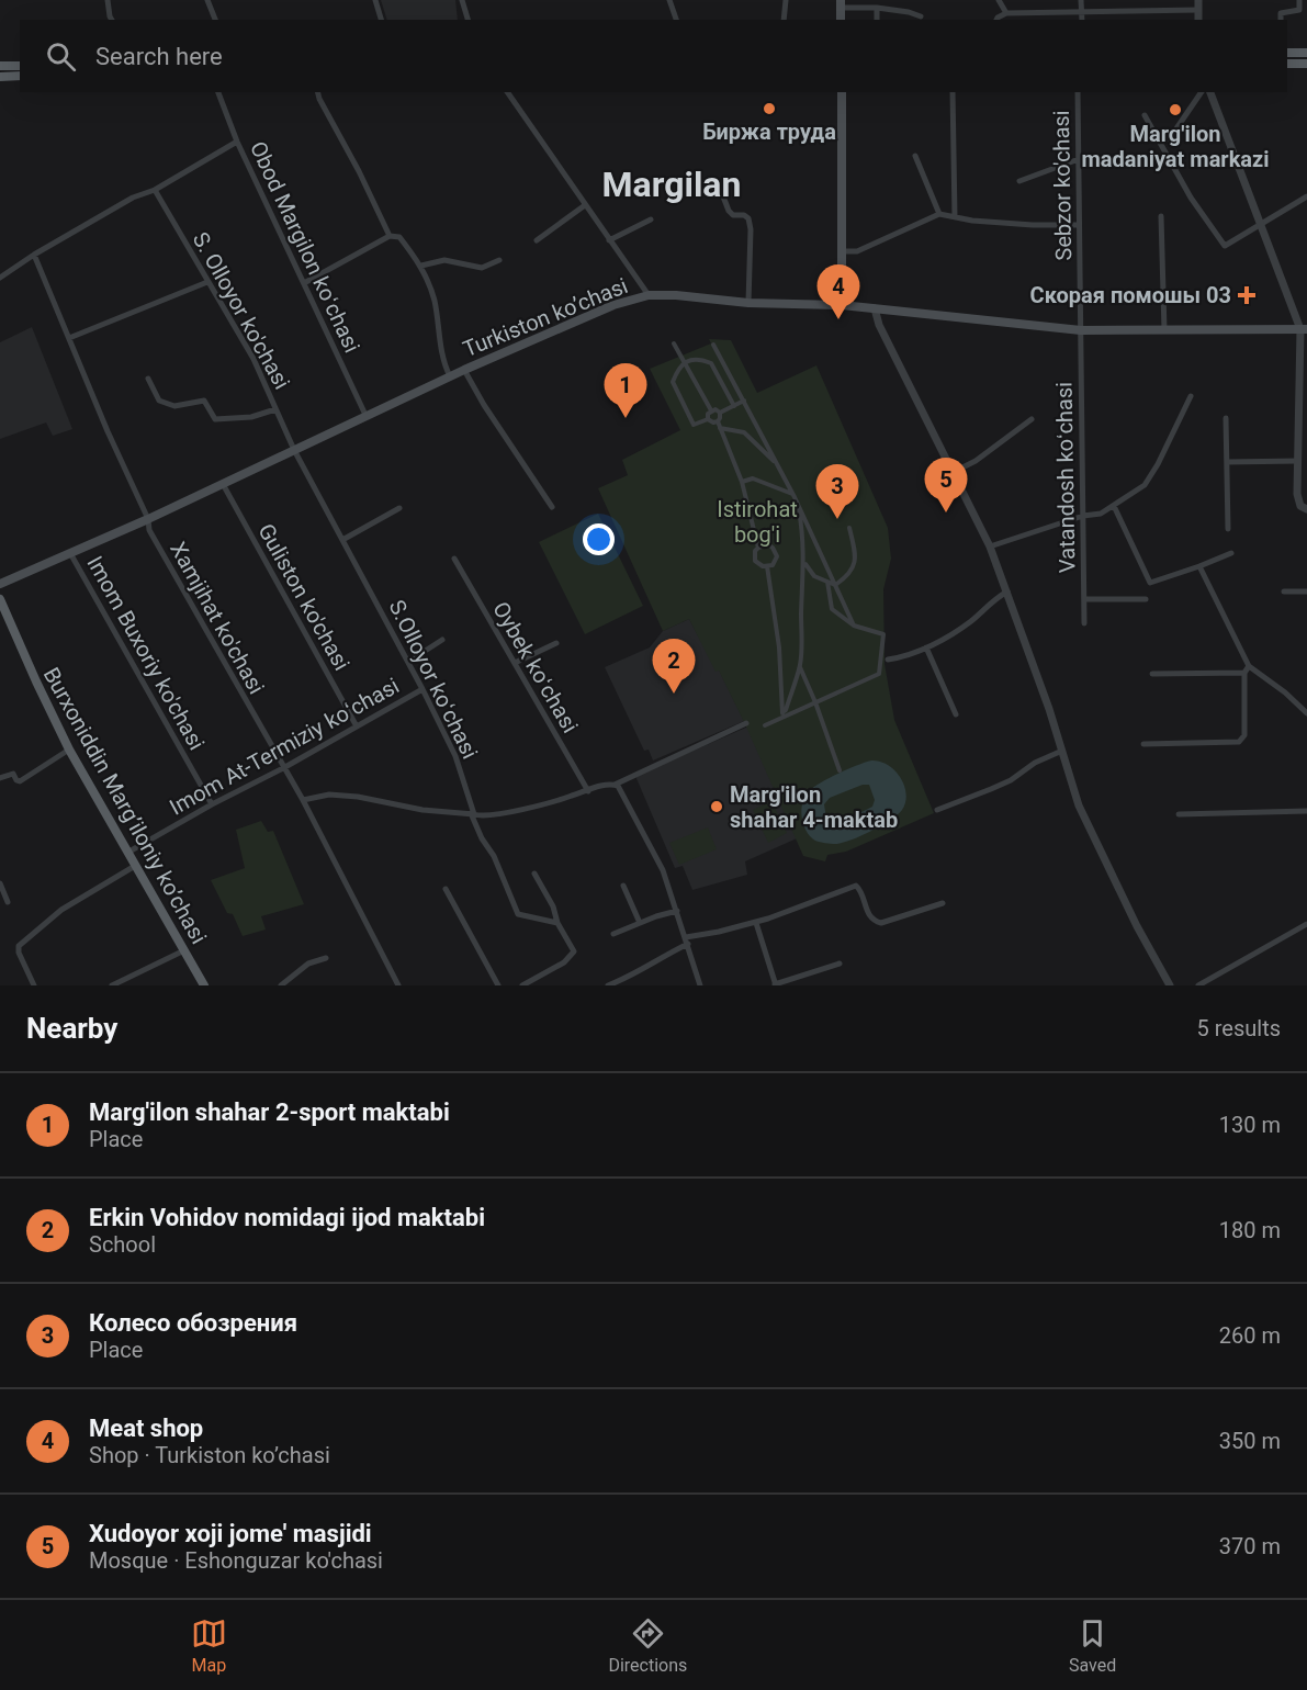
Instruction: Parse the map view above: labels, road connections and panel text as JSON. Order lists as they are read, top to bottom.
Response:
{
  "streets": {
    "main road": ["Turkiston ko’chasi", "Burxoniddin Marg’iloniy ko’chasi"],
    "street": [
      "Sebzor ko'chasi",
      "Obod Margilon koʻchasi",
      "S. Olloyor ko'chasi",
      "Vatandosh koʻchasi",
      "Guliston ko'chasi",
      "Xamjihat ko'chasi",
      "Imom Buxoriy ko'chasi",
      "Oybek koʻchasi",
      "S.Olloyor koʻchasi",
      "Imom At-Termiziy koʻchasi"
    ]
  },
  "crossings": [
    ["Sebzor ko'chasi", "Turkiston ko’chasi"],
    ["Sebzor ko'chasi", "Vatandosh koʻchasi"],
    ["Obod Margilon koʻchasi", "Turkiston ko’chasi"],
    ["S. Olloyor ko'chasi", "Turkiston ko’chasi"],
    ["S. Olloyor ko'chasi", "S.Olloyor koʻchasi"],
    ["Turkiston ko’chasi", "Vatandosh koʻchasi"],
    ["Turkiston ko’chasi", "Guliston ko'chasi"],
    ["Turkiston ko’chasi", "Xamjihat ko'chasi"],
    ["Turkiston ko’chasi", "Imom Buxoriy ko'chasi"],
    ["Turkiston ko’chasi", "S.Olloyor koʻchasi"],
    ["Guliston ko'chasi", "Imom At-Termiziy koʻchasi"],
    ["Xamjihat ko'chasi", "Imom At-Termiziy koʻchasi"],
    ["Imom Buxoriy ko'chasi", "Imom At-Termiziy koʻchasi"],
    ["S.Olloyor koʻchasi", "Imom At-Termiziy koʻchasi"],
    ["Imom At-Termiziy koʻchasi", "Burxoniddin Marg’iloniy ko’chasi"]
  ],
  "districts": ["Margilan"],
  "parks": ["Istirohat bog'i"],
  "places": {
    "other": ["Биржа труда", "Marg'ilon madaniyat markazi", "Marg'ilon shahar 4-maktab"],
    "health": ["Скорая помошы 03"]
  },
  "page": {
    "search": "Search here",
    "pins": [
      "4",
      "1",
      "5",
      "3",
      "2"
    ],
    "heading": ["Nearby", "5 results"],
    "list": [
      {
        "mark": "1",
        "name": "Marg'ilon shahar 2-sport maktabi",
        "note": "Place",
        "value": "130 m"
      },
      {
        "mark": "2",
        "name": "Erkin Vohidov nomidagi ijod maktabi",
        "note": "School",
        "value": "180 m"
      },
      {
        "mark": "3",
        "name": "Колесо обозрения",
        "note": "Place",
        "value": "260 m"
      },
      {
        "mark": "4",
        "name": "Meat shop",
        "note": "Shop · Turkiston ko’chasi",
        "value": "350 m"
      },
      {
        "mark": "5",
        "name": "Xudoyor xoji jome' masjidi",
        "note": "Mosque · Eshonguzar ko'chasi",
        "value": "370 m"
      }
    ],
    "nav": ["Map", "Directions", "Saved"]
  }
}
